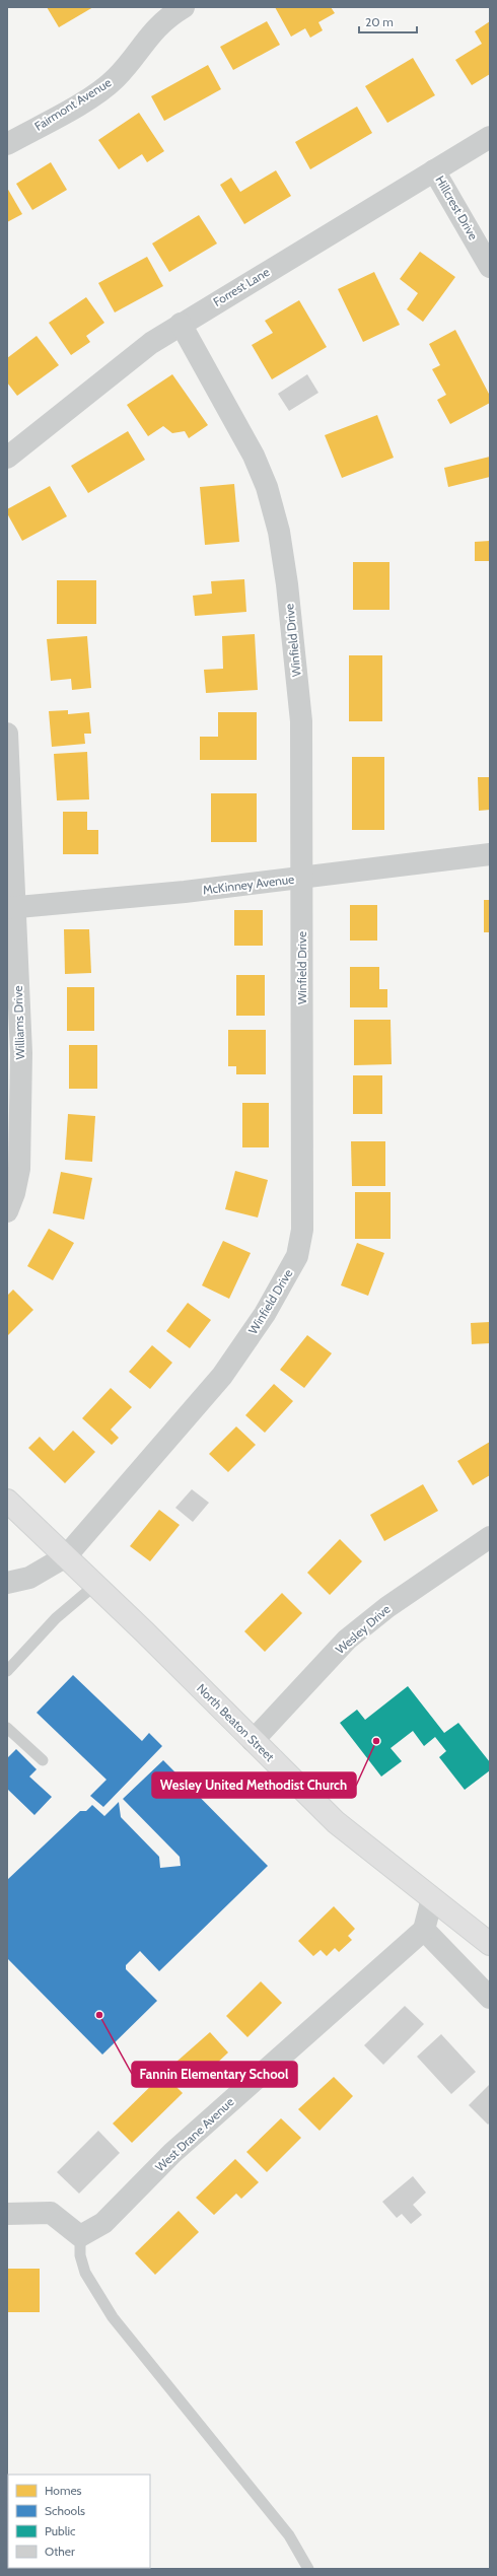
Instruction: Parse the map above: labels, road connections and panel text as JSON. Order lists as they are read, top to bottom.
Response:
{
  "streets": {
    "main road": ["North Beaton Street"],
    "street": [
      "Fairmont Avenue",
      "Hillcrest Drive",
      "Forrest Lane",
      "Winfield Drive",
      "McKinney Avenue",
      "Williams Drive",
      "Wesley Drive",
      "West Drane Avenue"
    ]
  },
  "crossings": [
    ["Hillcrest Drive", "Forrest Lane"],
    ["Forrest Lane", "Winfield Drive"],
    ["Winfield Drive", "McKinney Avenue"],
    ["Winfield Drive", "North Beaton Street"],
    ["McKinney Avenue", "Williams Drive"],
    ["Wesley Drive", "North Beaton Street"]
  ],
  "places": ["Wesley United Methodist Church", "Fannin Elementary School"],
  "legend": [
    "Homes",
    "Schools",
    "Public",
    "Other"
  ],
  "scale_bar": "20 m"
}
